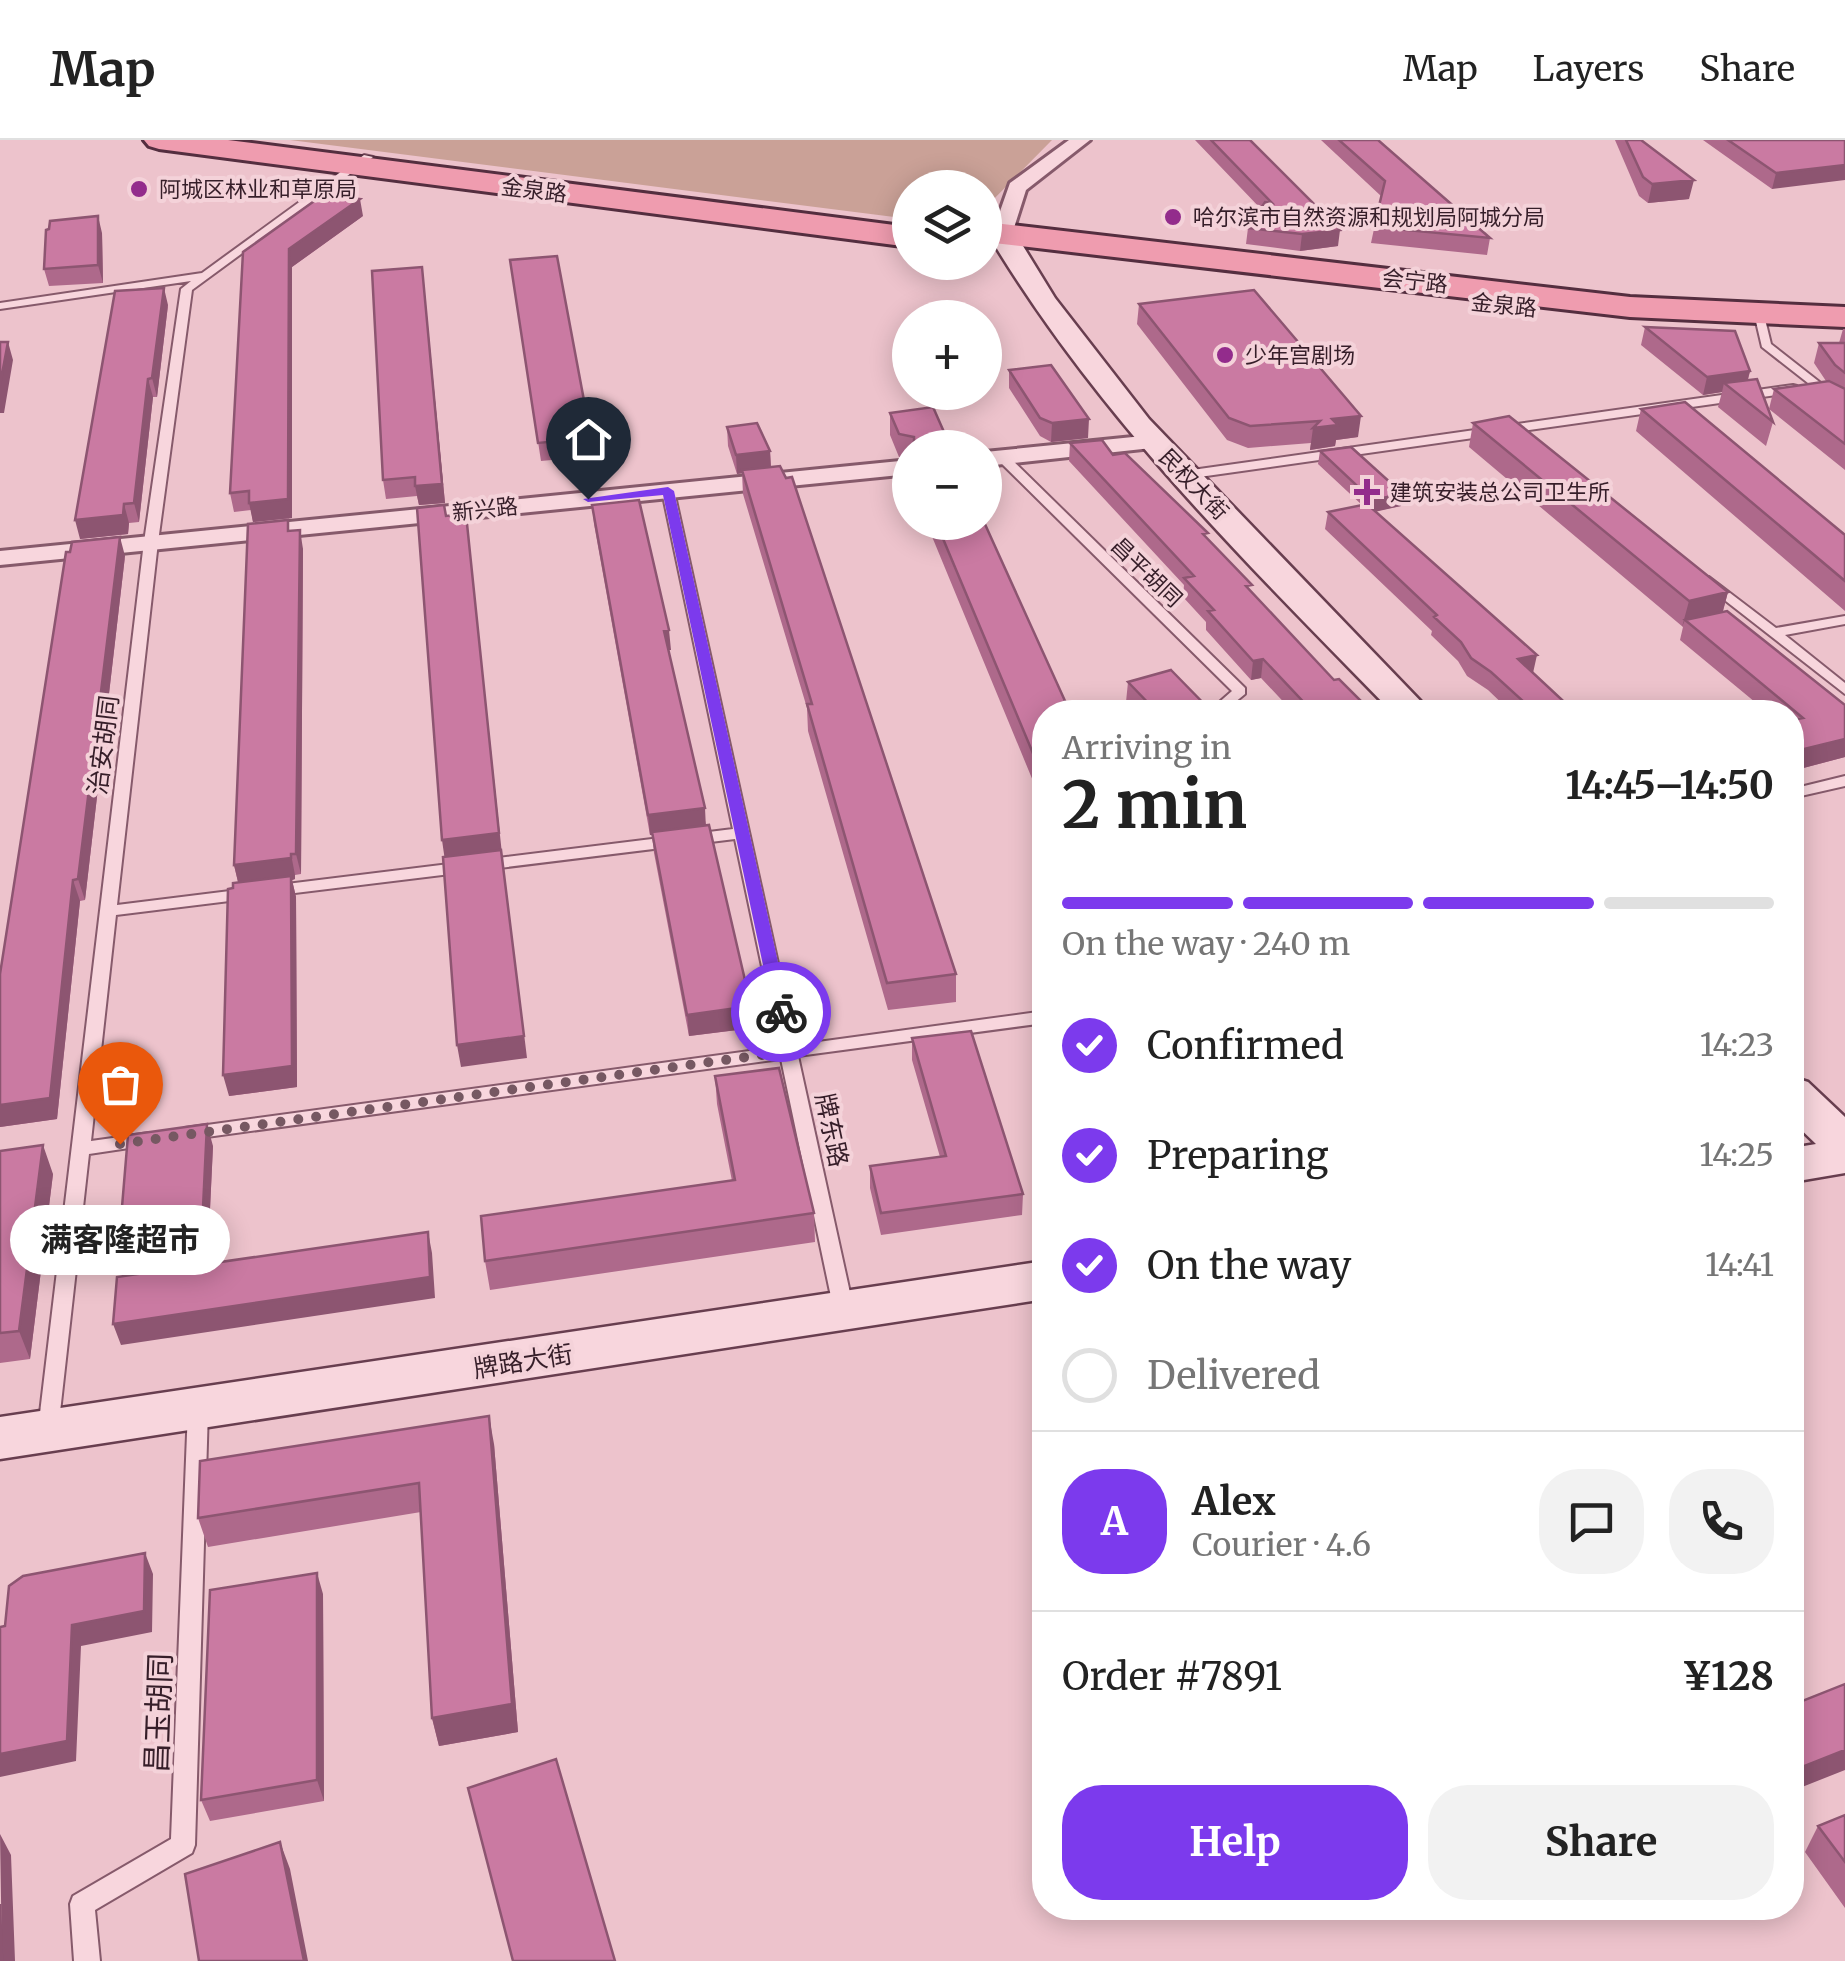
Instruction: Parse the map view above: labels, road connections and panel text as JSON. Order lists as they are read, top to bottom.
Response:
{
  "streets": {
    "main road": ["金泉路"],
    "street": ["民权大街", "新兴路", "牌路大街"],
    "lane": [
      "昌平胡同",
      "治安胡同",
      "牌东路",
      "昌玉胡同"
    ]
  },
  "crossings": [
    ["金泉路", "治安胡同"],
    ["新兴路", "治安胡同"],
    ["新兴路", "牌东路"],
    ["治安胡同", "牌路大街"],
    ["牌东路", "牌路大街"],
    ["牌路大街", "昌玉胡同"]
  ],
  "places": {
    "other": [
      "阿城区林业和草原局",
      "哈尔滨市自然资源和规划局阿城分局",
      "少年宫剧场",
      "满客隆超市"
    ],
    "health": ["建筑安装总公司卫生所"]
  },
  "page": {
    "header": "Map",
    "nav": ["Map", "Layers", "Share"],
    "map_buttons": ["+", "−"],
    "heading": ["2 min", "Arriving in", "14:45–14:50"],
    "panel": [
      "Alex",
      "Courier · 4.6",
      "Order #7891",
      "¥128"
    ],
    "bar": "On the way · 240 m",
    "list": [
      ["Confirmed", "14:23"],
      ["Preparing", "14:25"],
      ["On the way", "14:41"],
      "Delivered"
    ],
    "bubble": "满客隆超市",
    "round": "A",
    "buttons": ["Help", "Share"]
  }
}
